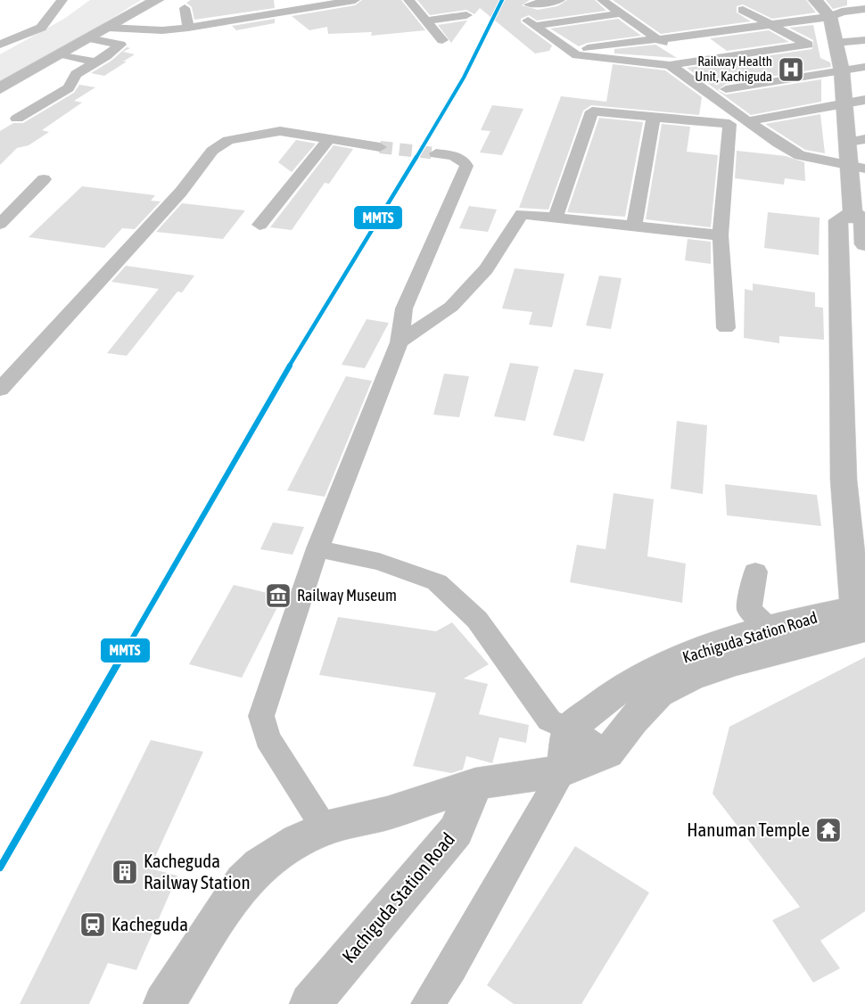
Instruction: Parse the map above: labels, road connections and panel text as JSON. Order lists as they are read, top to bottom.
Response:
{
  "streets": {
    "main road": ["Kachiguda Station Road"]
  },
  "places": {
    "hospital": ["Railway Health Unit, Kachiguda"],
    "museum": ["Railway Museum"],
    "temple": ["Hanuman Temple"],
    "building": ["Kacheguda Railway Station"],
    "station": ["Kacheguda"]
  },
  "lines": ["transit line MMTS"]
}
